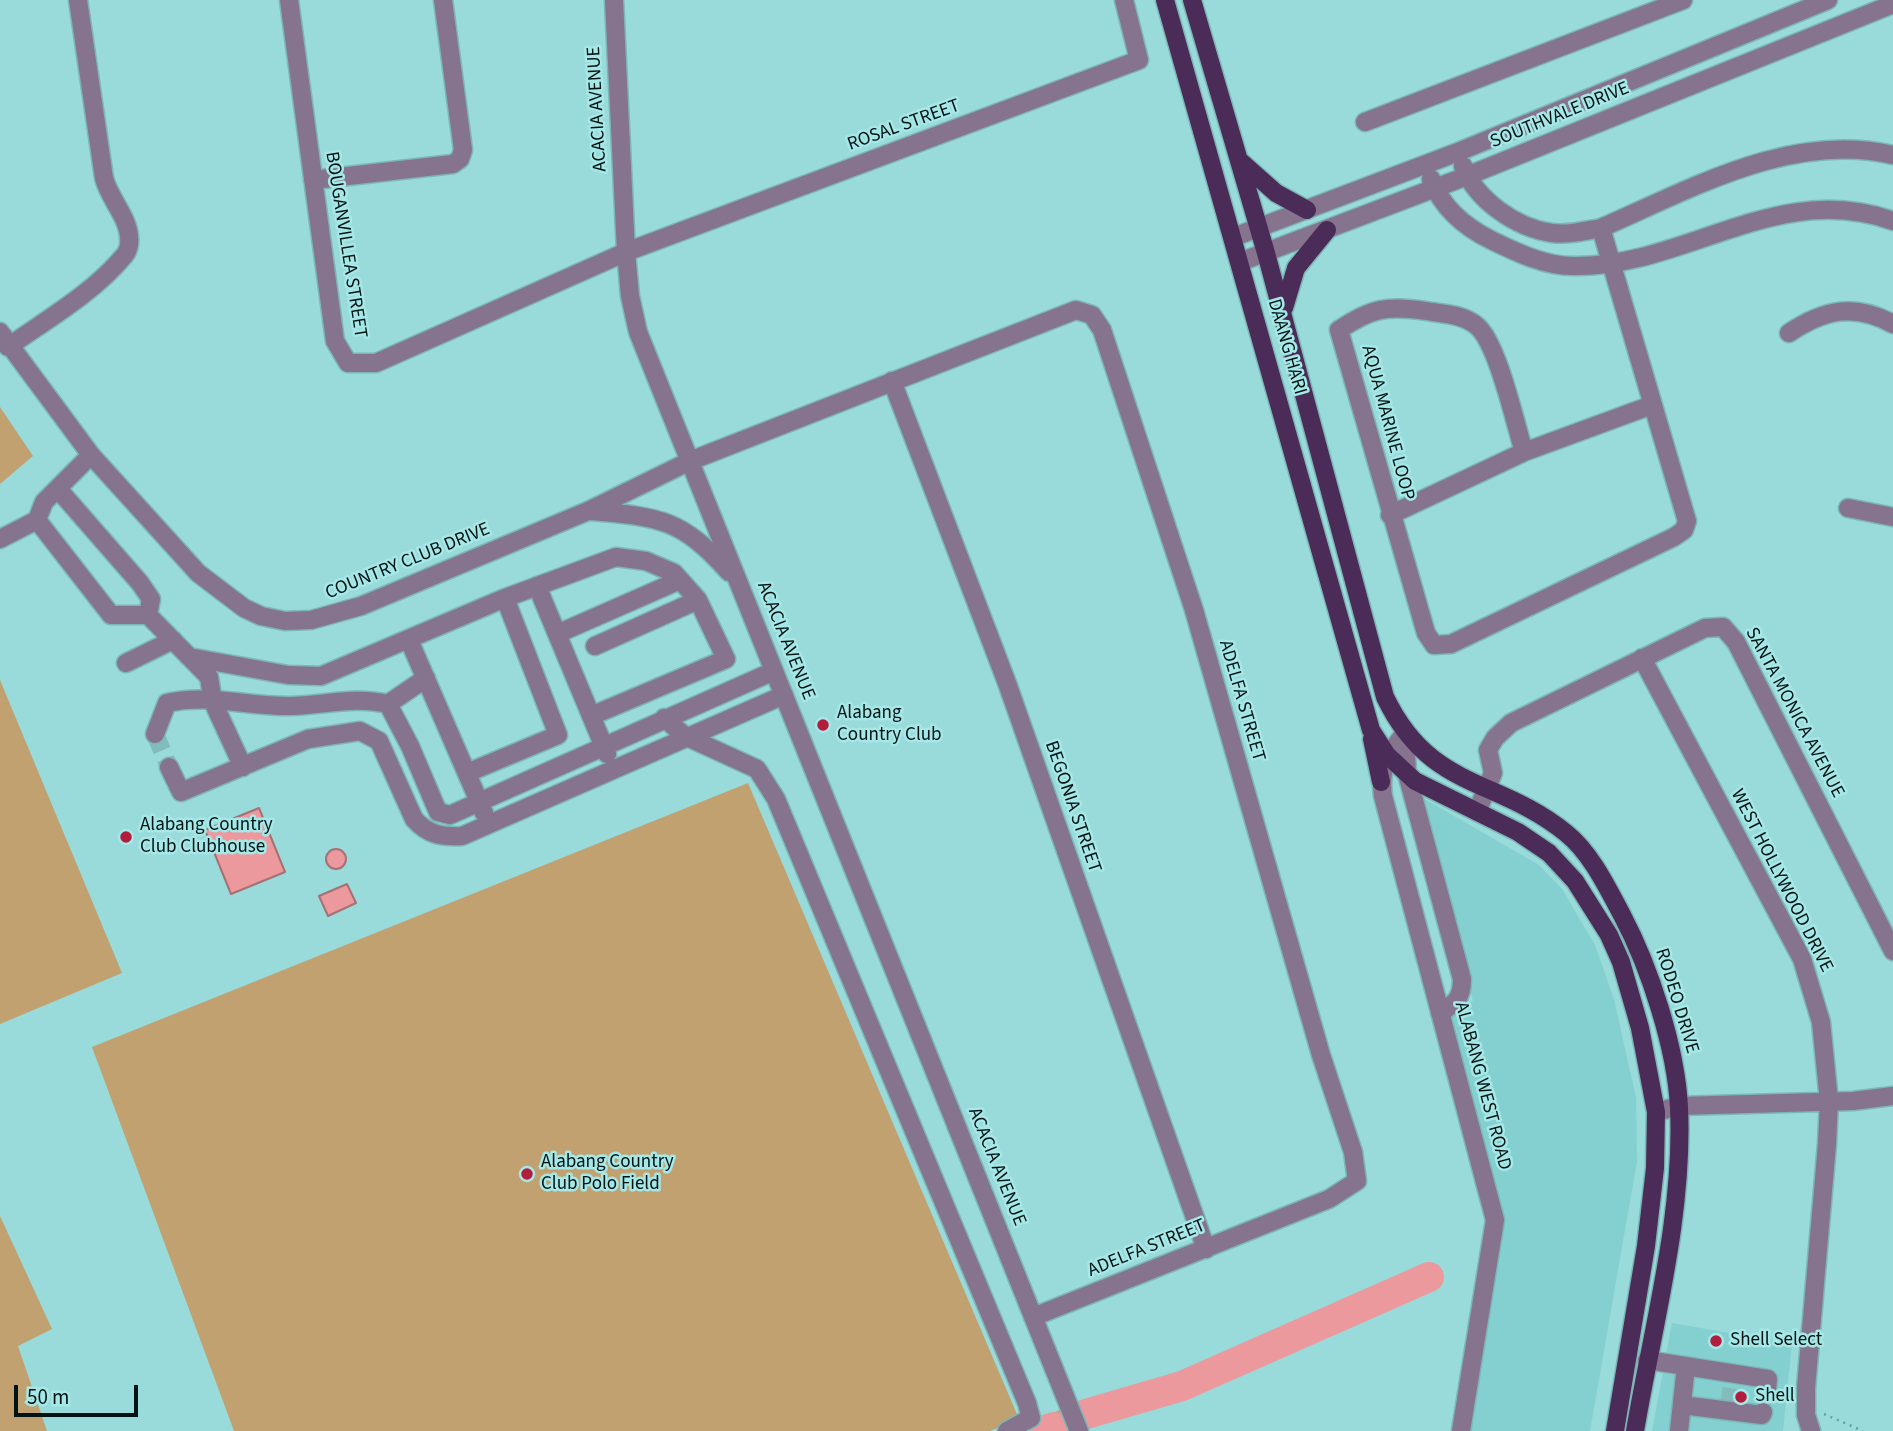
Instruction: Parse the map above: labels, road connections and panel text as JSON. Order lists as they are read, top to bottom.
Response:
{
  "streets": {
    "main road": ["DAANG HARI", "RODEO DRIVE"],
    "street": [
      "ACACIA AVENUE",
      "SOUTHVALE DRIVE",
      "ROSAL STREET",
      "BOUGANVILLEA STREET",
      "AQUA MARINE LOOP",
      "COUNTRY CLUB DRIVE",
      "ADELFA STREET",
      "SANTA MONICA AVENUE",
      "BEGONIA STREET",
      "WEST HOLLYWOOD DRIVE",
      "ALABANG WEST ROAD"
    ]
  },
  "crossings": [
    ["ACACIA AVENUE", "ROSAL STREET"],
    ["ACACIA AVENUE", "BOUGANVILLEA STREET"],
    ["ACACIA AVENUE", "COUNTRY CLUB DRIVE"],
    ["ACACIA AVENUE", "ADELFA STREET"],
    ["SOUTHVALE DRIVE", "DAANG HARI"],
    ["ROSAL STREET", "BOUGANVILLEA STREET"],
    ["DAANG HARI", "RODEO DRIVE"],
    ["COUNTRY CLUB DRIVE", "ADELFA STREET"],
    ["ADELFA STREET", "BEGONIA STREET"],
    ["SANTA MONICA AVENUE", "WEST HOLLYWOOD DRIVE"],
    ["SANTA MONICA AVENUE", "RODEO DRIVE"]
  ],
  "places": [
    "Alabang Country Club",
    "Alabang Country Club Clubhouse",
    "Alabang Country Club Polo Field",
    "Shell Select",
    "Shell"
  ],
  "scale_bar": "50 m"
}
